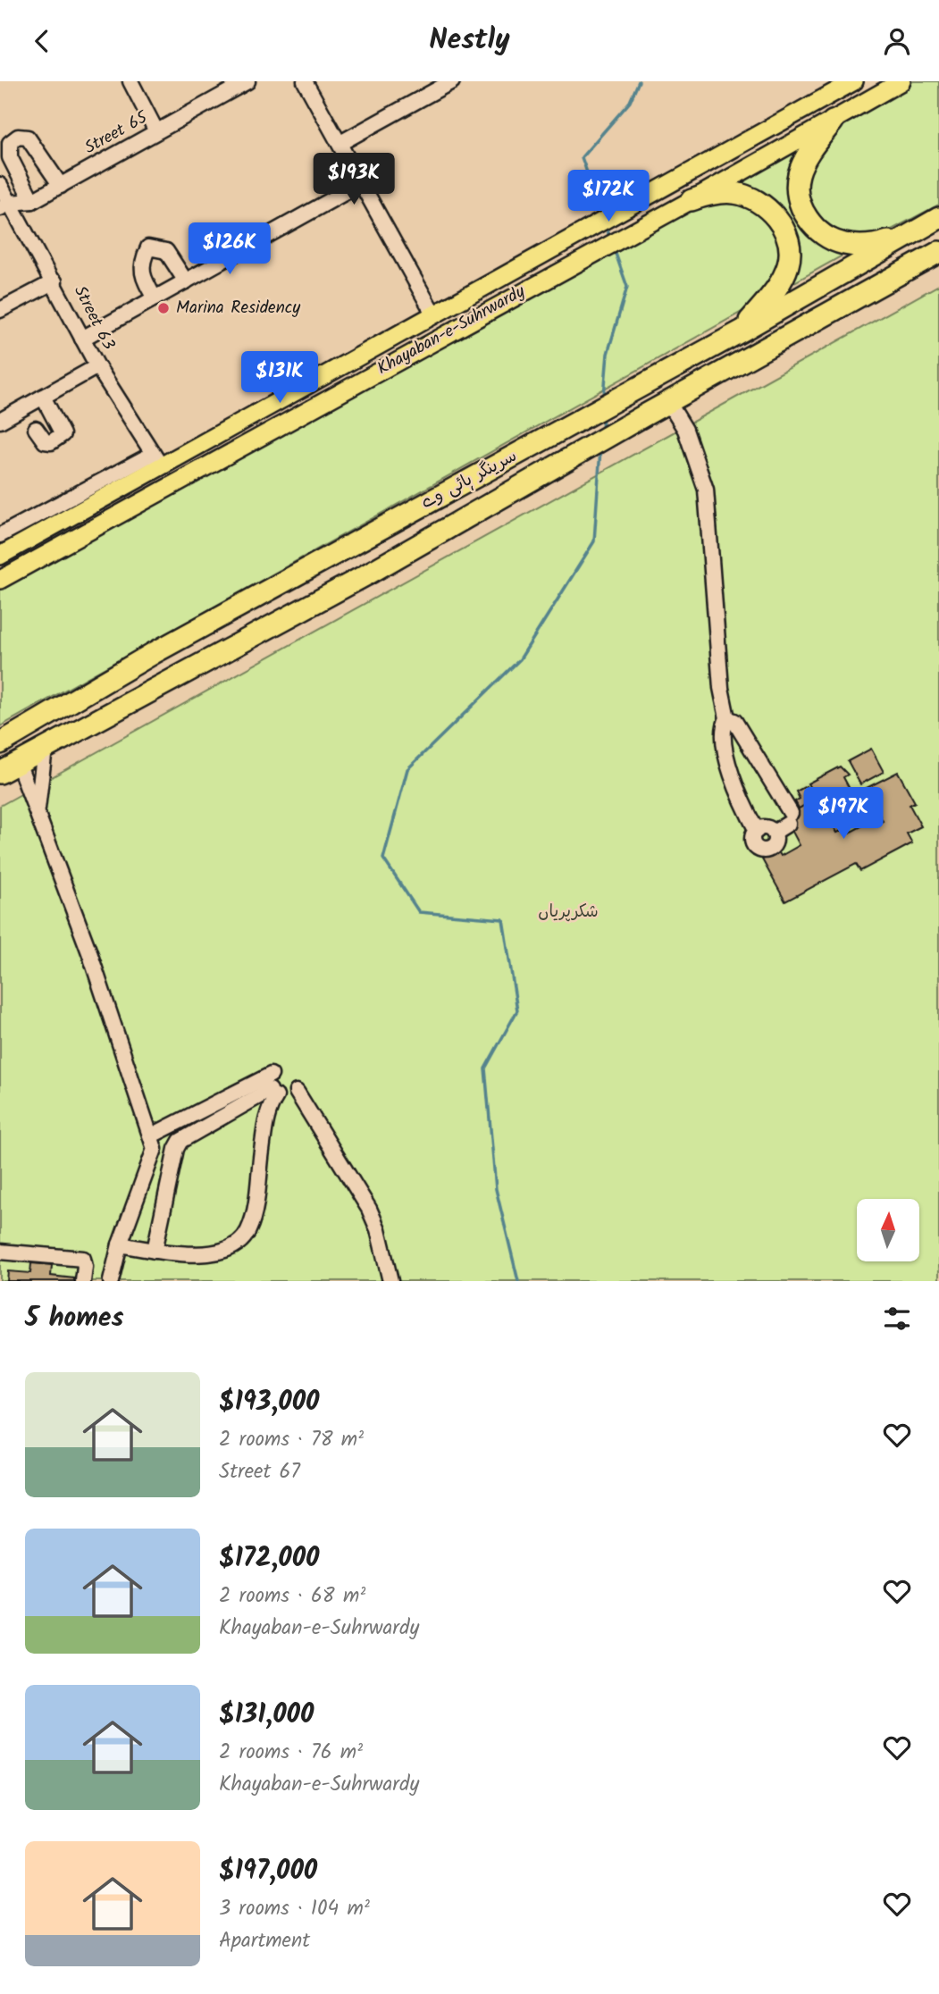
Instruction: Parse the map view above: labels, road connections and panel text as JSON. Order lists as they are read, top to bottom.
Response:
{
  "streets": {
    "highway": ["سرینگر ہائی وے"],
    "main road": ["Khayaban-e-Suhrwardy"],
    "street": ["Street 65", "Street 63"]
  },
  "crossings": [
    ["Street 65", "Street 63"],
    ["Street 63", "Khayaban-e-Suhrwardy"]
  ],
  "parks": ["شکرپریاں"],
  "places": ["Marina Residency"],
  "north": "top",
  "page": {
    "header": "Nestly",
    "price": [
      "$193K",
      "$172K",
      "$126K",
      "$131K",
      "$197K"
    ],
    "heading": "5 homes",
    "list": [
      {
        "name": "$193,000",
        "note": "2 rooms · 78 m² · Street 67"
      },
      {
        "name": "$172,000",
        "note": "2 rooms · 68 m² · Khayaban-e-Suhrwardy"
      },
      {
        "name": "$131,000",
        "note": "2 rooms · 76 m² · Khayaban-e-Suhrwardy"
      },
      {
        "name": "$197,000",
        "note": "3 rooms · 104 m² · Apartment"
      }
    ]
  }
}
